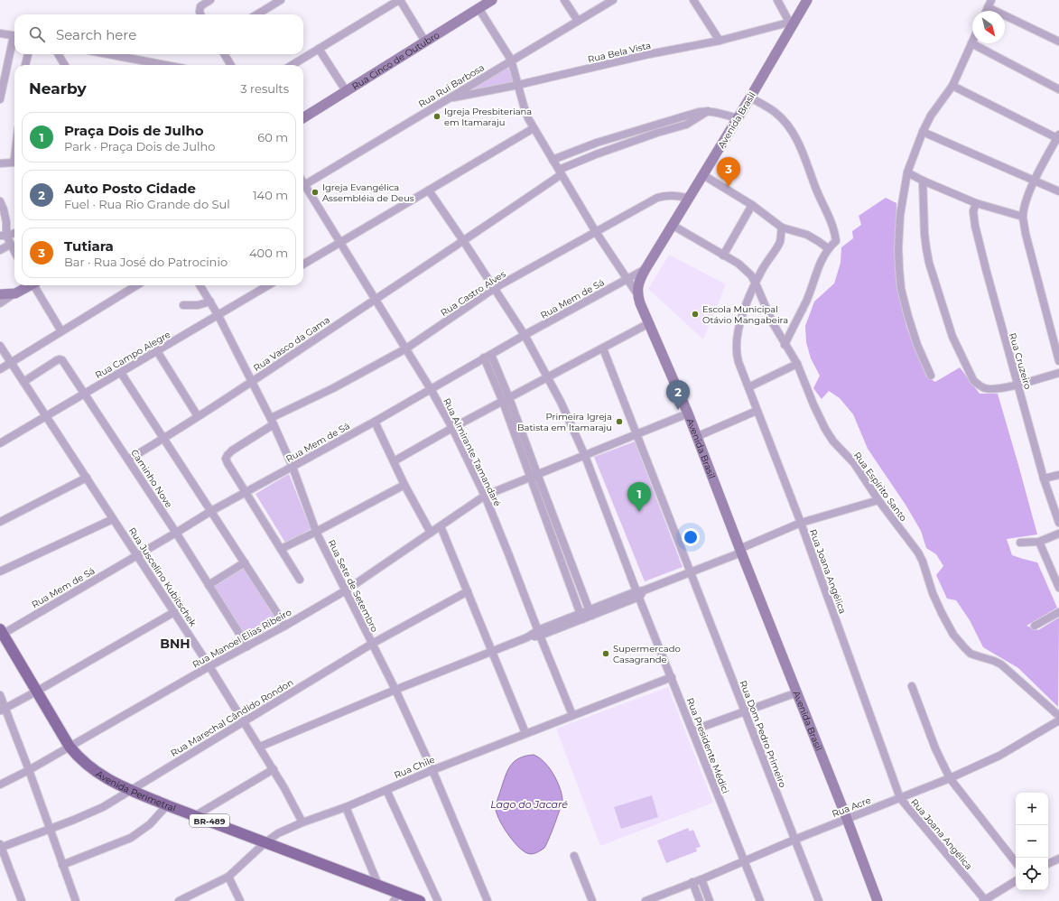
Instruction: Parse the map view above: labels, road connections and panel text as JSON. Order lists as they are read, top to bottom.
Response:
{
  "streets": {
    "main road": ["Avenida Perimetral", "BR-489"],
    "street": [
      "Rua Bela Vista",
      "Rua Cinco de Outubro",
      "Rua Rui Barbosa",
      "Avenida Brasil",
      "Rua Castro Alves",
      "Rua Mem de Sá",
      "Rua Vasco da Gama",
      "Rua Campo Alegre",
      "Rua Cruzeiro",
      "Rua Almirante Tamandaré",
      "Caminho Nove",
      "Rua Espírito Santo",
      "Rua Joana Angélica",
      "Rua Juscelino Kubitschek",
      "Rua Sete de Setembro",
      "Rua Manoel Elias Ribeiro",
      "Rua Marechal Cândido Rondon",
      "Rua Dom Pedro Primeiro",
      "Rua Presidente Médici",
      "Rua Chile",
      "Rua Acre"
    ]
  },
  "crossings": [
    ["Rua Bela Vista", "Rua Rui Barbosa"],
    ["Rua Bela Vista", "Avenida Brasil"],
    ["Avenida Brasil", "Rua Castro Alves"],
    ["Avenida Brasil", "Rua Mem de Sá"],
    ["Avenida Brasil", "Rua Espírito Santo"],
    ["Avenida Brasil", "Rua Manoel Elias Ribeiro"],
    ["Avenida Brasil", "Rua Acre"],
    ["Rua Castro Alves", "Rua Mem de Sá"],
    ["Rua Castro Alves", "Rua Almirante Tamandaré"],
    ["Rua Castro Alves", "Rua Sete de Setembro"],
    ["Rua Castro Alves", "Rua Presidente Médici"],
    ["Rua Mem de Sá", "Rua Almirante Tamandaré"],
    ["Rua Mem de Sá", "Caminho Nove"],
    ["Rua Mem de Sá", "Rua Juscelino Kubitschek"],
    ["Rua Mem de Sá", "Rua Sete de Setembro"],
    ["Rua Mem de Sá", "Rua Presidente Médici"],
    ["Rua Mem de Sá", "Avenida Perimetral"],
    ["Rua Vasco da Gama", "Rua Almirante Tamandaré"],
    ["Rua Vasco da Gama", "Caminho Nove"],
    ["Rua Vasco da Gama", "Rua Sete de Setembro"],
    ["Rua Vasco da Gama", "Rua Presidente Médici"],
    ["Rua Campo Alegre", "Caminho Nove"],
    ["Rua Campo Alegre", "Rua Juscelino Kubitschek"],
    ["Rua Campo Alegre", "Rua Sete de Setembro"],
    ["Rua Almirante Tamandaré", "Rua Manoel Elias Ribeiro"],
    ["Rua Almirante Tamandaré", "Rua Chile"],
    ["Caminho Nove", "Rua Juscelino Kubitschek"],
    ["Caminho Nove", "Rua Manoel Elias Ribeiro"],
    ["Rua Espírito Santo", "Rua Joana Angélica"],
    ["Rua Joana Angélica", "Rua Acre"],
    ["Rua Juscelino Kubitschek", "Rua Manoel Elias Ribeiro"],
    ["Rua Juscelino Kubitschek", "Rua Marechal Cândido Rondon"],
    ["Rua Juscelino Kubitschek", "Rua Chile"],
    ["Rua Sete de Setembro", "Rua Manoel Elias Ribeiro"],
    ["Rua Sete de Setembro", "Rua Marechal Cândido Rondon"],
    ["Rua Sete de Setembro", "Rua Chile"],
    ["Rua Manoel Elias Ribeiro", "Rua Dom Pedro Primeiro"],
    ["Rua Manoel Elias Ribeiro", "Rua Presidente Médici"],
    ["Rua Manoel Elias Ribeiro", "Avenida Perimetral"],
    ["Rua Marechal Cândido Rondon", "Avenida Perimetral"],
    ["Rua Dom Pedro Primeiro", "Rua Acre"],
    ["Rua Presidente Médici", "Rua Chile"],
    ["Rua Presidente Médici", "Rua Acre"],
    ["Rua Chile", "Avenida Perimetral"]
  ],
  "districts": ["BNH"],
  "water": ["Lago do Jacaré"],
  "places": [
    "Igreja Presbiteriana em Itamaraju",
    "Igreja Evangélica Assembléia de Deus",
    "Escola Municipal Otávio Mangabeira",
    "Primeira Igreja Batista em Itamaraju",
    "Supermercado Casagrande"
  ],
  "north": "bottom right",
  "page": {
    "search": "Search here",
    "heading": ["Nearby", "3 results"],
    "list": [
      {
        "mark": "1",
        "name": "Praça Dois de Julho",
        "note": "Park · Praça Dois de Julho",
        "value": "60 m"
      },
      {
        "mark": "2",
        "name": "Auto Posto Cidade",
        "note": "Fuel · Rua Rio Grande do Sul",
        "value": "140 m"
      },
      {
        "mark": "3",
        "name": "Tutiara",
        "note": "Bar · Rua José do Patrocinio",
        "value": "400 m"
      }
    ],
    "pins": ["3", "2", "1"],
    "map_buttons": ["+", "−"]
  }
}
